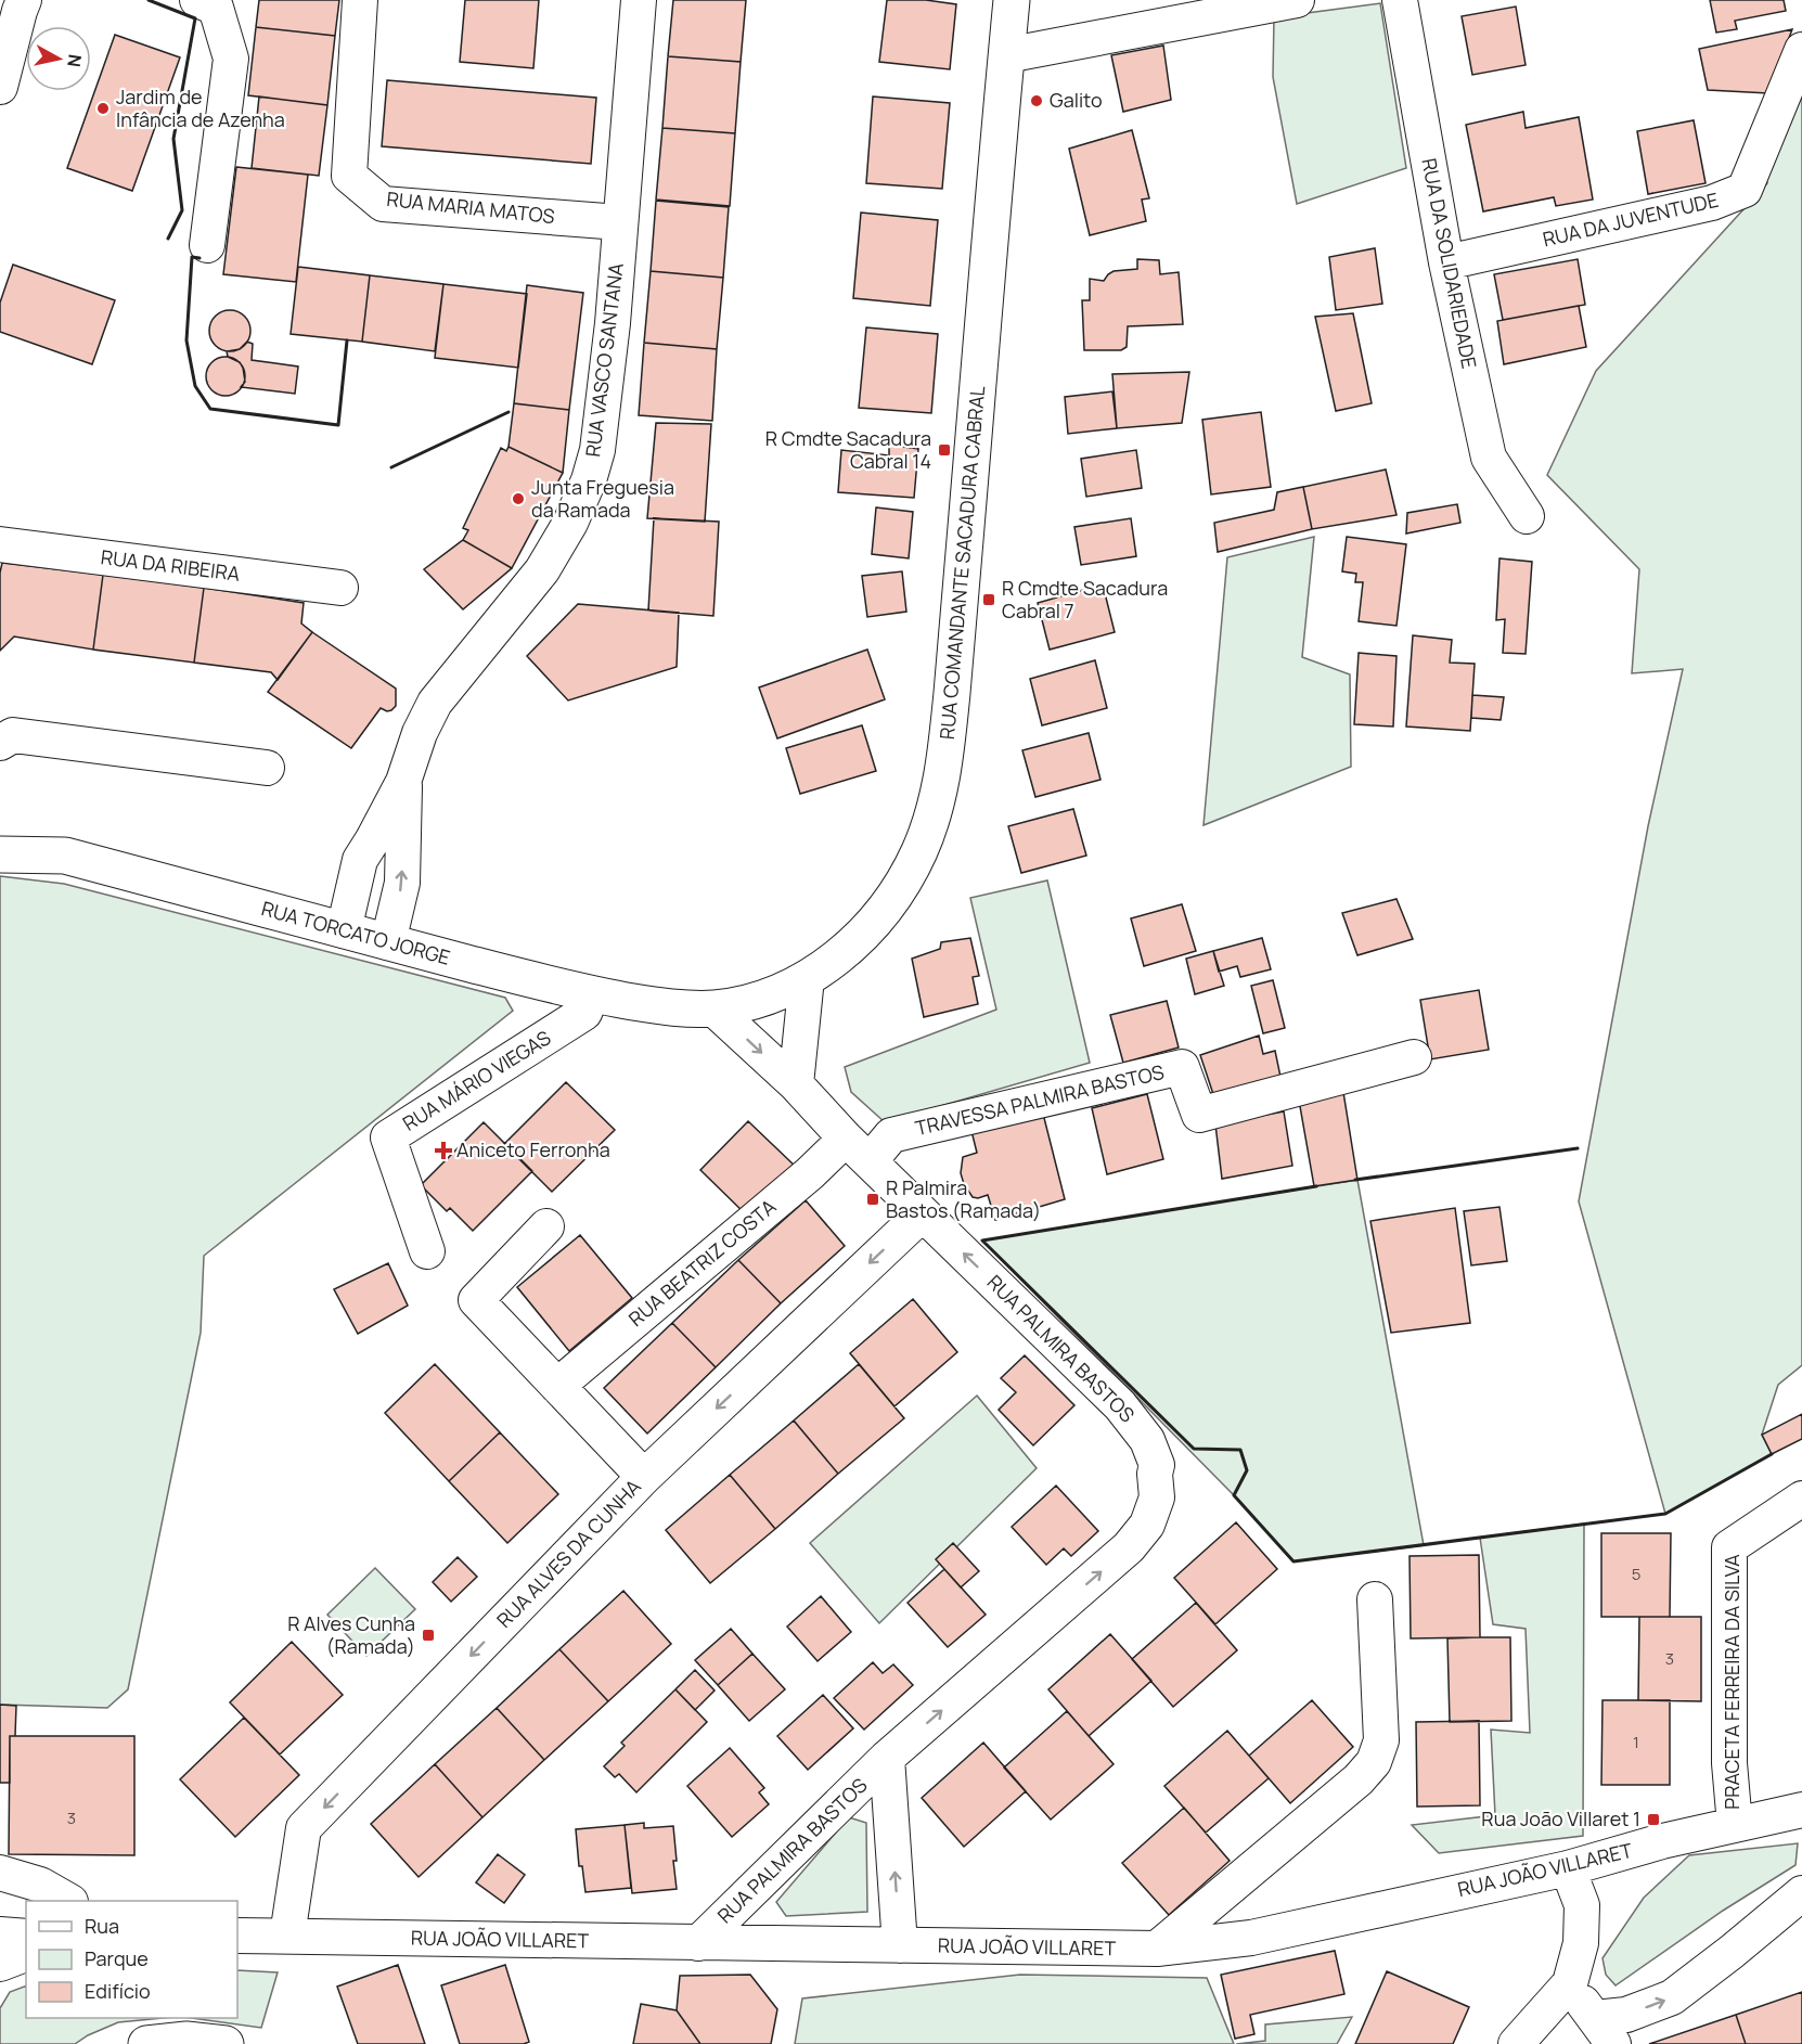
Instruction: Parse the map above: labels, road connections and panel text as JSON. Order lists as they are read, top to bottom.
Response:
{
  "streets": {
    "main road": ["RUA COMANDANTE SACADURA CABRAL", "RUA TORCATO JORGE"],
    "street": [
      "RUA MARIA MATOS",
      "RUA DA JUVENTUDE",
      "RUA DA SOLIDARIEDADE",
      "RUA VASCO SANTANA",
      "RUA DA RIBEIRA",
      "RUA MÁRIO VIEGAS",
      "TRAVESSA PALMIRA BASTOS",
      "RUA BEATRIZ COSTA",
      "RUA PALMIRA BASTOS",
      "RUA ALVES DA CUNHA",
      "PRACETA FERREIRA DA SILVA",
      "RUA JOÃO VILLARET"
    ]
  },
  "crossings": [
    ["RUA MARIA MATOS", "RUA VASCO SANTANA"],
    ["RUA DA JUVENTUDE", "RUA DA SOLIDARIEDADE"],
    ["RUA VASCO SANTANA", "RUA TORCATO JORGE"],
    ["RUA COMANDANTE SACADURA CABRAL", "RUA TORCATO JORGE"],
    ["RUA COMANDANTE SACADURA CABRAL", "RUA PALMIRA BASTOS"],
    ["RUA TORCATO JORGE", "RUA MÁRIO VIEGAS"],
    ["RUA TORCATO JORGE", "RUA PALMIRA BASTOS"],
    ["TRAVESSA PALMIRA BASTOS", "RUA BEATRIZ COSTA"],
    ["TRAVESSA PALMIRA BASTOS", "RUA PALMIRA BASTOS"],
    ["RUA BEATRIZ COSTA", "RUA PALMIRA BASTOS"],
    ["RUA PALMIRA BASTOS", "RUA ALVES DA CUNHA"],
    ["RUA PALMIRA BASTOS", "RUA JOÃO VILLARET"],
    ["RUA ALVES DA CUNHA", "RUA JOÃO VILLARET"],
    ["PRACETA FERREIRA DA SILVA", "RUA JOÃO VILLARET"]
  ],
  "one_way": ["RUA ALVES DA CUNHA"],
  "places": {
    "other": ["Galito", "Jardim de Infância de Azenha", "Junta Freguesia da Ramada"],
    "transit": [
      "R Cmdte Sacadura Cabral 14",
      "R Cmdte Sacadura Cabral 7",
      "R Palmira Bastos (Ramada)",
      "R Alves Cunha (Ramada)",
      "Rua João Villaret 1"
    ],
    "health": ["Aniceto Ferronha"]
  },
  "house_numbers": [
    "5",
    "3",
    "1",
    "3"
  ],
  "legend": ["Rua", "Parque", "Edifício"],
  "north": "right"
}
